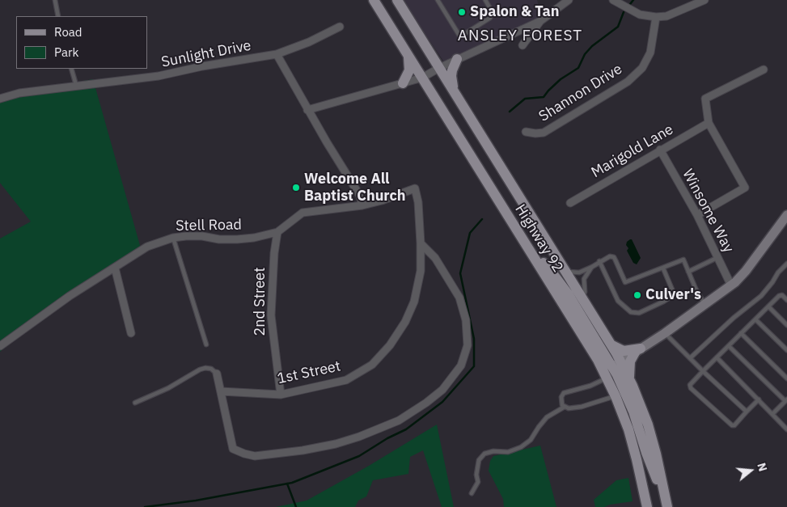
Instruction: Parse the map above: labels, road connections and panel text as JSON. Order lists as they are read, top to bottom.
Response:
{
  "streets": {
    "main road": ["Highway 92"],
    "street": [
      "Sunlight Drive",
      "Shannon Drive",
      "Marigold Lane",
      "Winsome Way",
      "Stell Road",
      "2nd Street",
      "1st Street"
    ]
  },
  "crossings": [
    ["Marigold Lane", "Winsome Way"],
    ["Stell Road", "2nd Street"],
    ["Stell Road", "1st Street"],
    ["2nd Street", "1st Street"]
  ],
  "districts": ["ANSLEY FOREST"],
  "places": ["Spalon & Tan", "Welcome All Baptist Church", "Culver's"],
  "legend": ["Road", "Park"],
  "north": "right"
}
